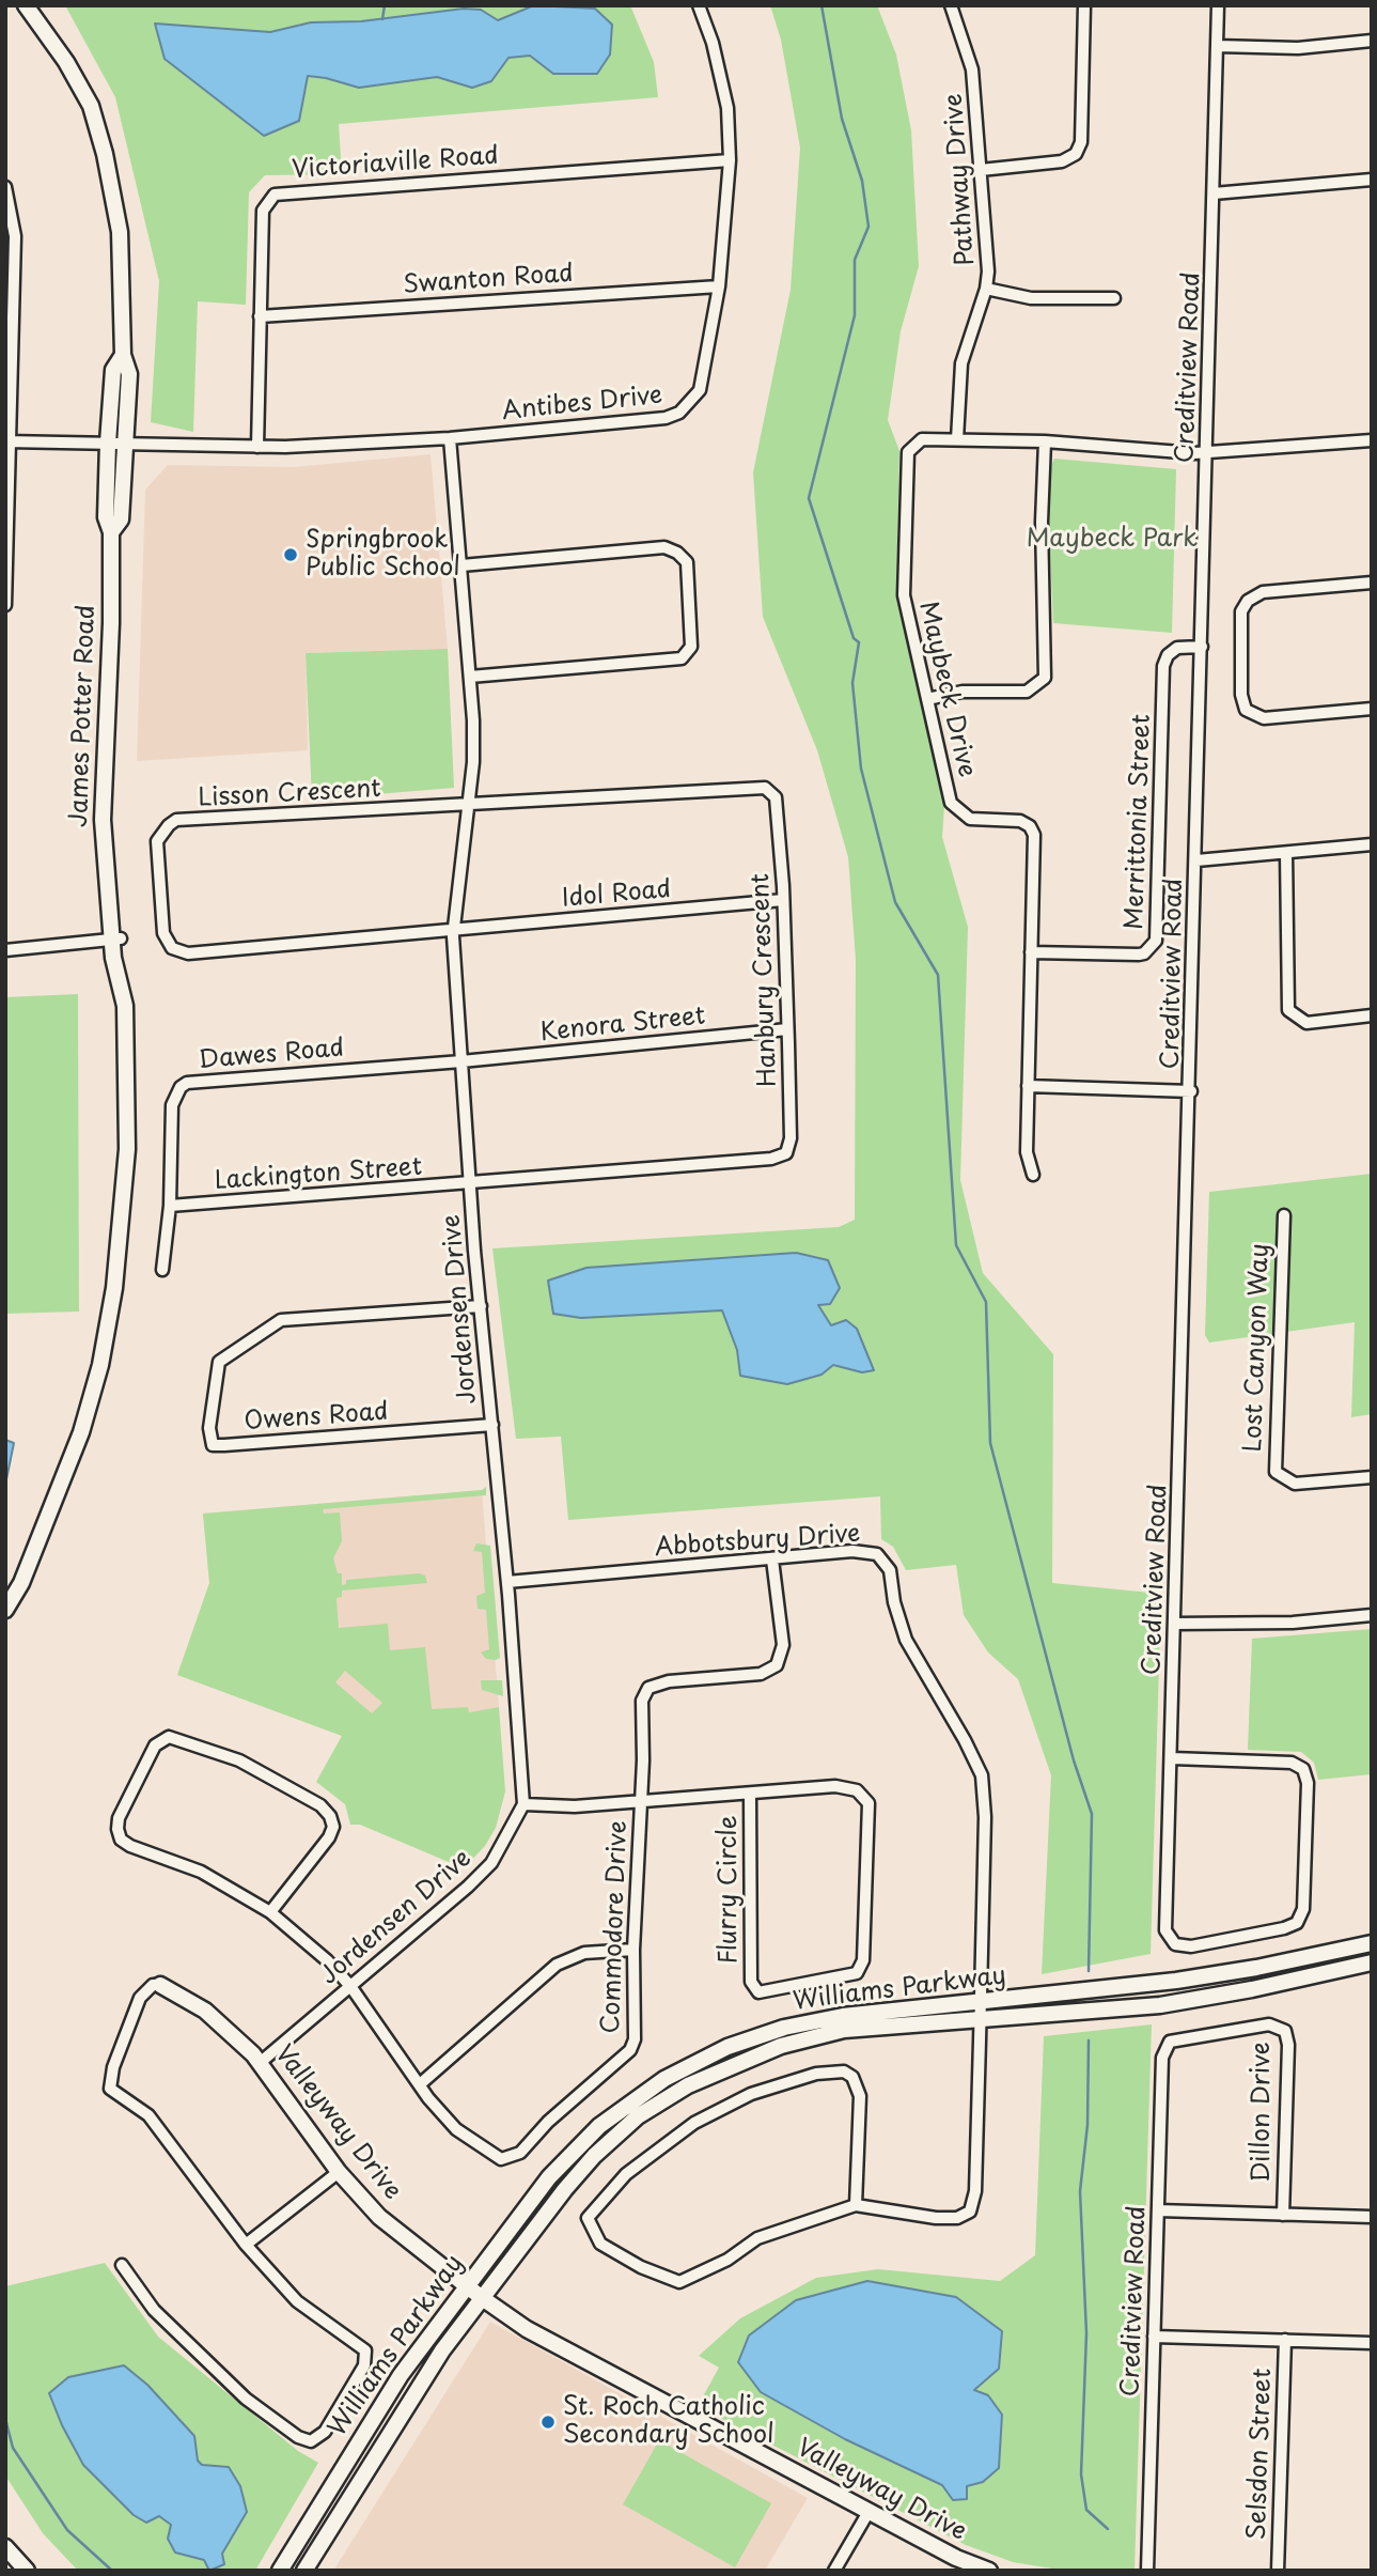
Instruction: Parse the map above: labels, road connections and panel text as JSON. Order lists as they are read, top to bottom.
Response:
{
  "streets": {
    "main road": ["James Potter Road", "Williams Parkway", "Valleyway Drive"],
    "street": [
      "Victoriaville Road",
      "Pathway Drive",
      "Swanton Road",
      "Creditview Road",
      "Antibes Drive",
      "Maybeck Drive",
      "Lisson Crescent",
      "Merrittonia Street",
      "Idol Road",
      "Hanbury Crescent",
      "Kenora Street",
      "Dawes Road",
      "Lackington Street",
      "Jordensen Drive",
      "Lost Canyon Way",
      "Owens Road",
      "Abbotsbury Drive",
      "Flurry Circle",
      "Commodore Drive",
      "Dillon Drive",
      "Selsdon Street"
    ]
  },
  "crossings": [
    ["Victoriaville Road", "Swanton Road"],
    ["Victoriaville Road", "Antibes Drive"],
    ["Pathway Drive", "Maybeck Drive"],
    ["Swanton Road", "Antibes Drive"],
    ["Creditview Road", "Maybeck Drive"],
    ["Creditview Road", "Merrittonia Street"],
    ["Creditview Road", "Dillon Drive"],
    ["Antibes Drive", "James Potter Road"],
    ["Antibes Drive", "Jordensen Drive"],
    ["Maybeck Drive", "Merrittonia Street"],
    ["Lisson Crescent", "Idol Road"],
    ["Lisson Crescent", "Hanbury Crescent"],
    ["Lisson Crescent", "Jordensen Drive"],
    ["Idol Road", "Hanbury Crescent"],
    ["Idol Road", "Jordensen Drive"],
    ["Hanbury Crescent", "Kenora Street"],
    ["Hanbury Crescent", "Lackington Street"],
    ["Hanbury Crescent", "Jordensen Drive"],
    ["Kenora Street", "Dawes Road"],
    ["Kenora Street", "Jordensen Drive"],
    ["Dawes Road", "Lackington Street"],
    ["Dawes Road", "Jordensen Drive"],
    ["Lackington Street", "Jordensen Drive"],
    ["Jordensen Drive", "Owens Road"],
    ["Jordensen Drive", "Abbotsbury Drive"],
    ["Jordensen Drive", "Flurry Circle"],
    ["Jordensen Drive", "Commodore Drive"],
    ["Jordensen Drive", "Valleyway Drive"],
    ["Abbotsbury Drive", "Commodore Drive"],
    ["Abbotsbury Drive", "Williams Parkway"],
    ["Flurry Circle", "Commodore Drive"],
    ["Williams Parkway", "Valleyway Drive"]
  ],
  "parks": ["Maybeck Park"],
  "places": ["Springbrook Public School", "St. Roch Catholic Secondary School"]
}
